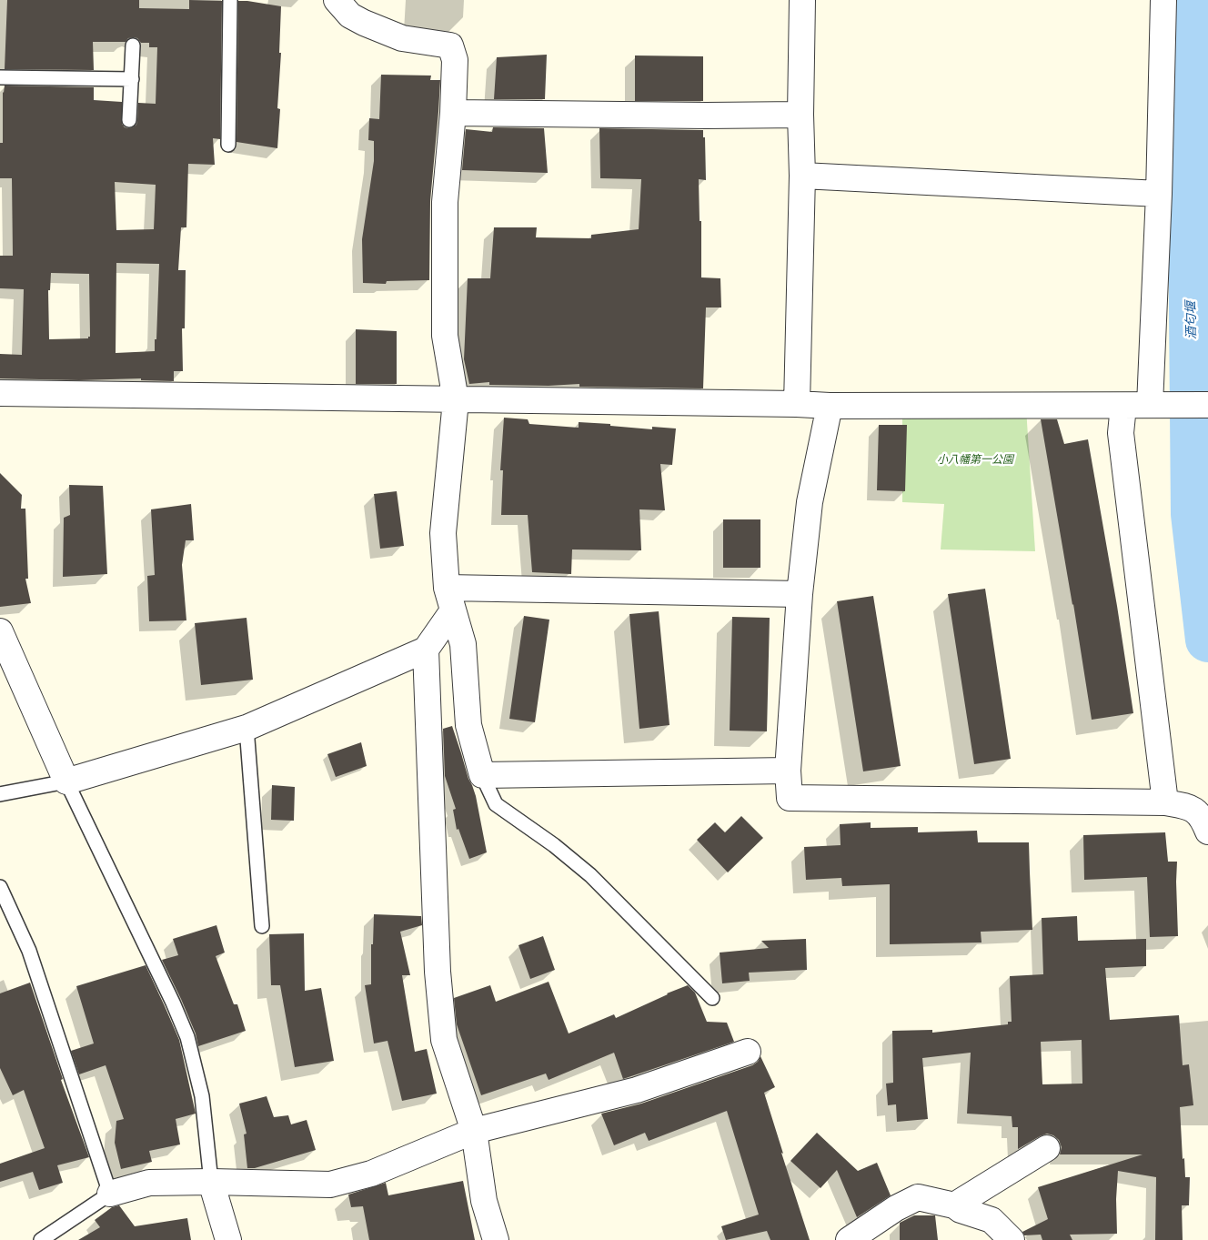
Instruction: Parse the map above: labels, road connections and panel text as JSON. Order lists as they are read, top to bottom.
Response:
{
  "water": ["酒匂堰"],
  "parks": ["小八幡第一公園"]
}
